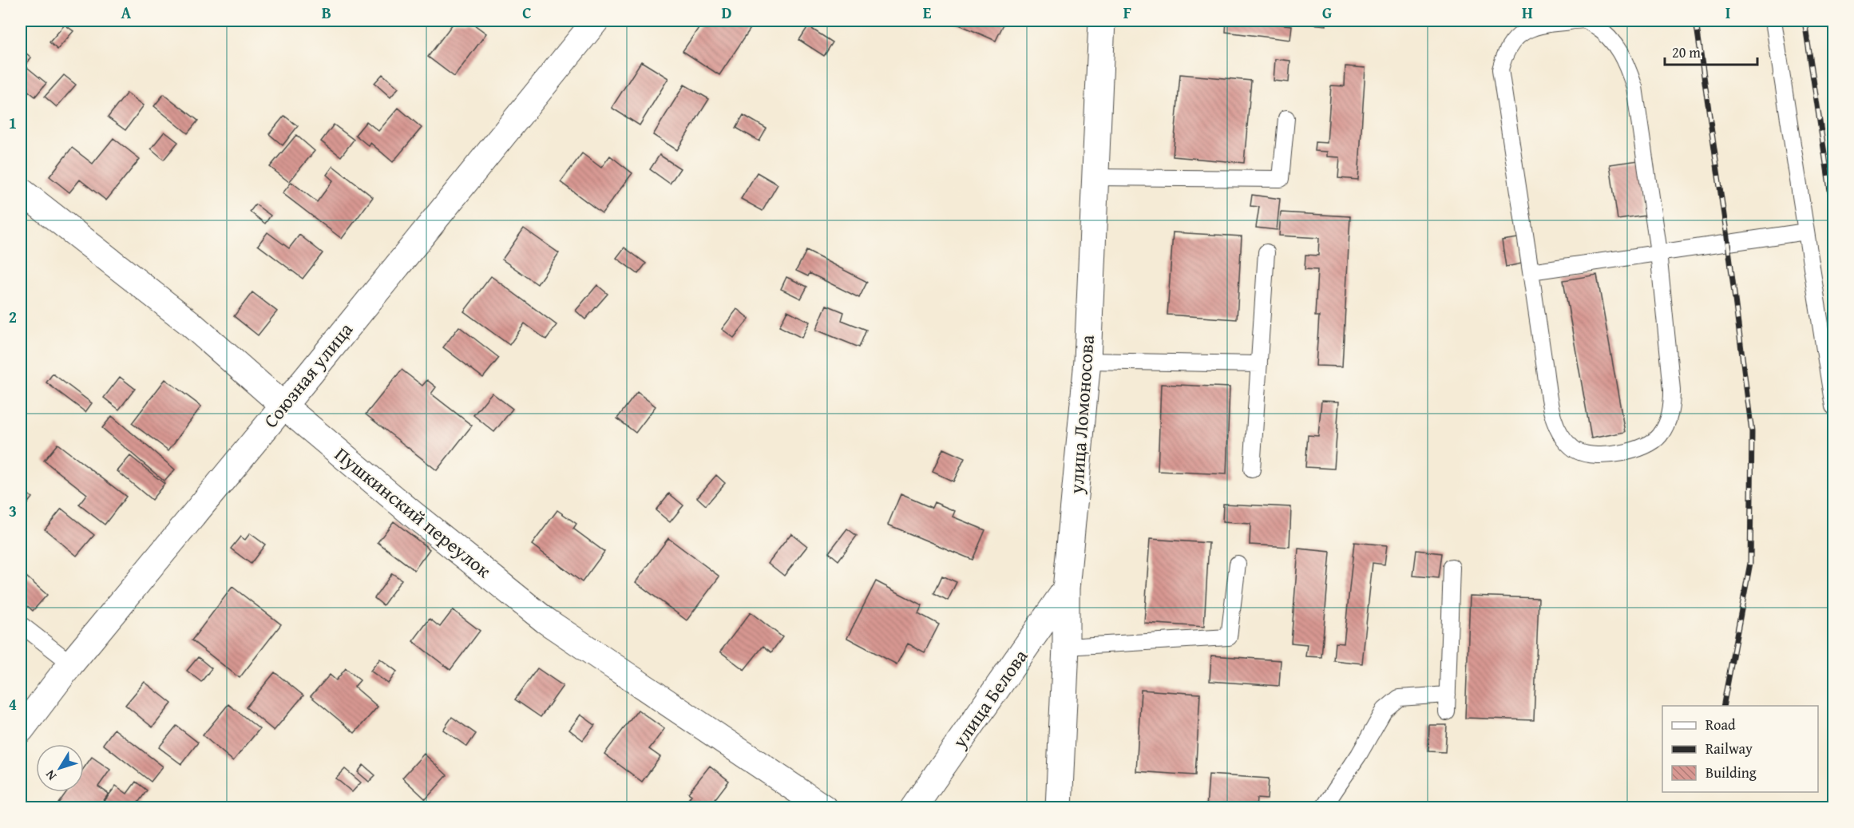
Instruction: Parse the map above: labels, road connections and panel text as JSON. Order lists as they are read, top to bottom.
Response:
{
  "streets": {
    "street": [
      "Союзная улица",
      "улица Ломоносова",
      "Пушкинский переулок",
      "улица Белова"
    ]
  },
  "crossings": [
    ["Союзная улица", "Пушкинский переулок"],
    ["улица Ломоносова", "улица Белова"]
  ],
  "legend": ["Road", "Railway", "Building"],
  "scale_bar": "20 m",
  "north": "bottom left",
  "grid": {
    "columns": [
      "A",
      "B",
      "C",
      "D",
      "E",
      "F",
      "G",
      "H",
      "I"
    ],
    "rows": [
      "1",
      "2",
      "3",
      "4"
    ]
  }
}
